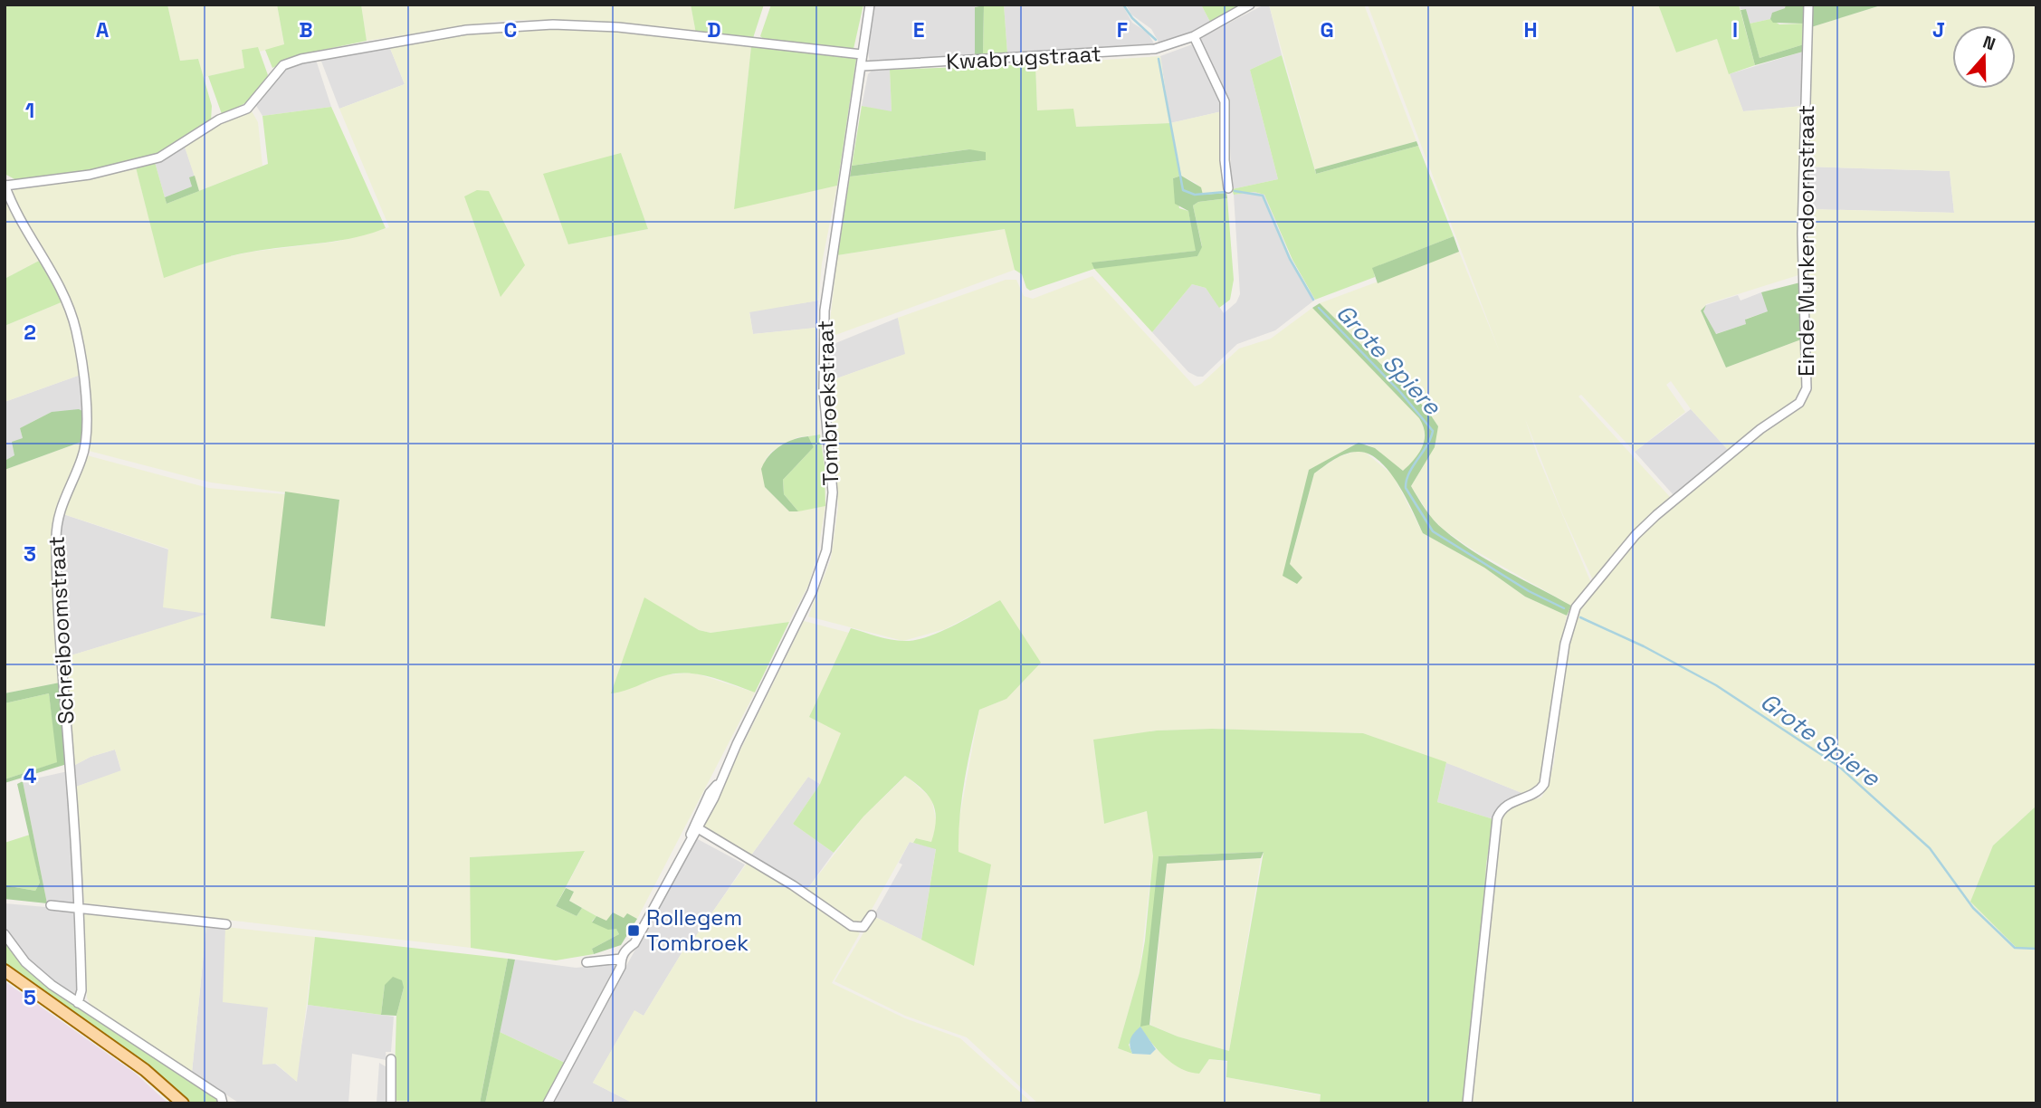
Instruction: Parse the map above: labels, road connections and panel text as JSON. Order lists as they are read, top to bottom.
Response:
{
  "streets": {
    "street": [
      "Kwabrugstraat",
      "Einde Munkendoornstraat",
      "Tombroekstraat",
      "Schreiboomstraat"
    ]
  },
  "crossings": [
    ["Kwabrugstraat", "Tombroekstraat"]
  ],
  "water": ["Grote Spiere"],
  "places": {
    "transit": ["Rollegem Tombroek"]
  },
  "north": "top",
  "grid": {
    "columns": [
      "A",
      "B",
      "C",
      "D",
      "E",
      "F",
      "G",
      "H",
      "I",
      "J"
    ],
    "rows": [
      "1",
      "2",
      "3",
      "4",
      "5"
    ]
  }
}
